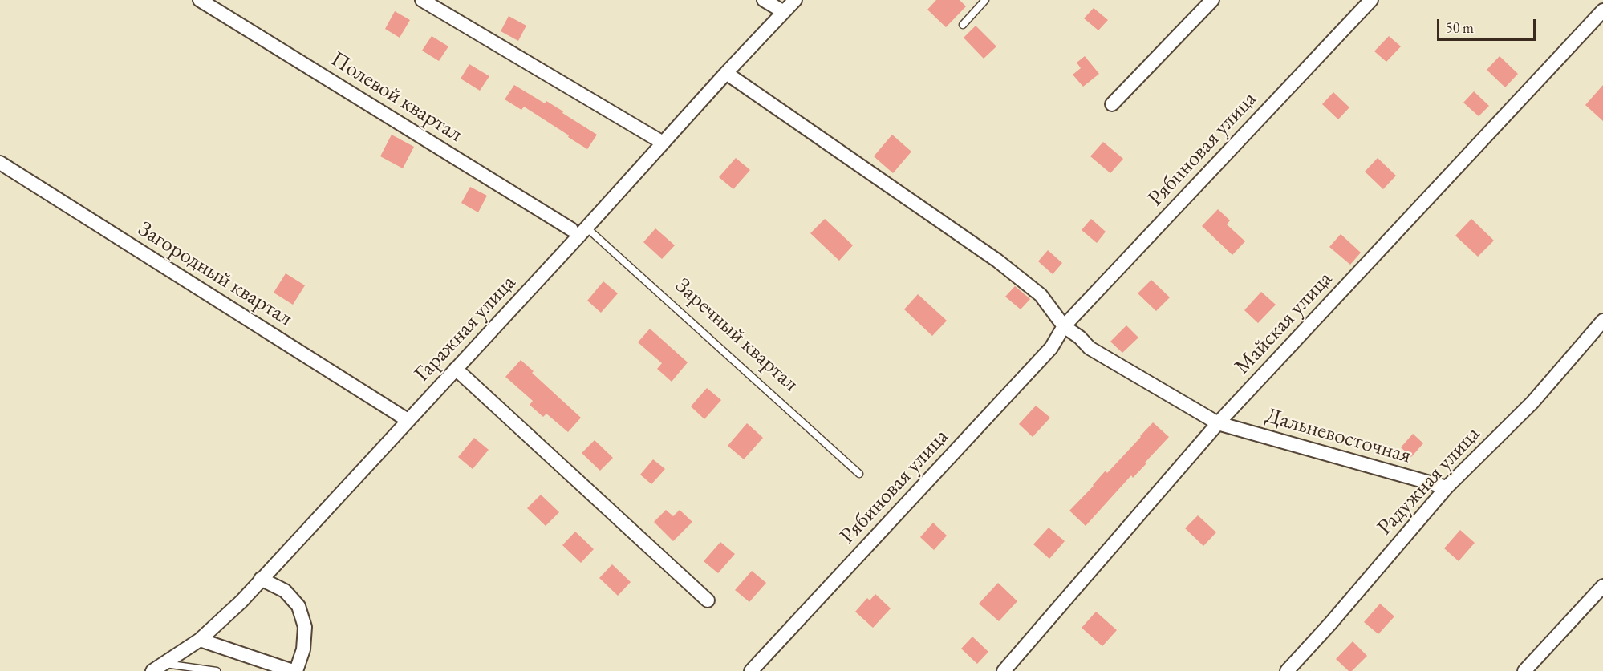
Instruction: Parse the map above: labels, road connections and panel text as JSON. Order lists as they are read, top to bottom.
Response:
{
  "streets": {
    "street": [
      "Полевой квартал",
      "Рябиновая улица",
      "Загородный квартал",
      "Майская улица",
      "Гаражная улица",
      "Дальневосточная",
      "Радужная улица"
    ],
    "lane": ["Заречный квартал"]
  },
  "crossings": [
    ["Загородный квартал", "Гаражная улица"],
    ["Майская улица", "Дальневосточная"],
    ["Гаражная улица", "Заречный квартал"],
    ["Дальневосточная", "Радужная улица"]
  ],
  "scale_bar": "50 m"
}
